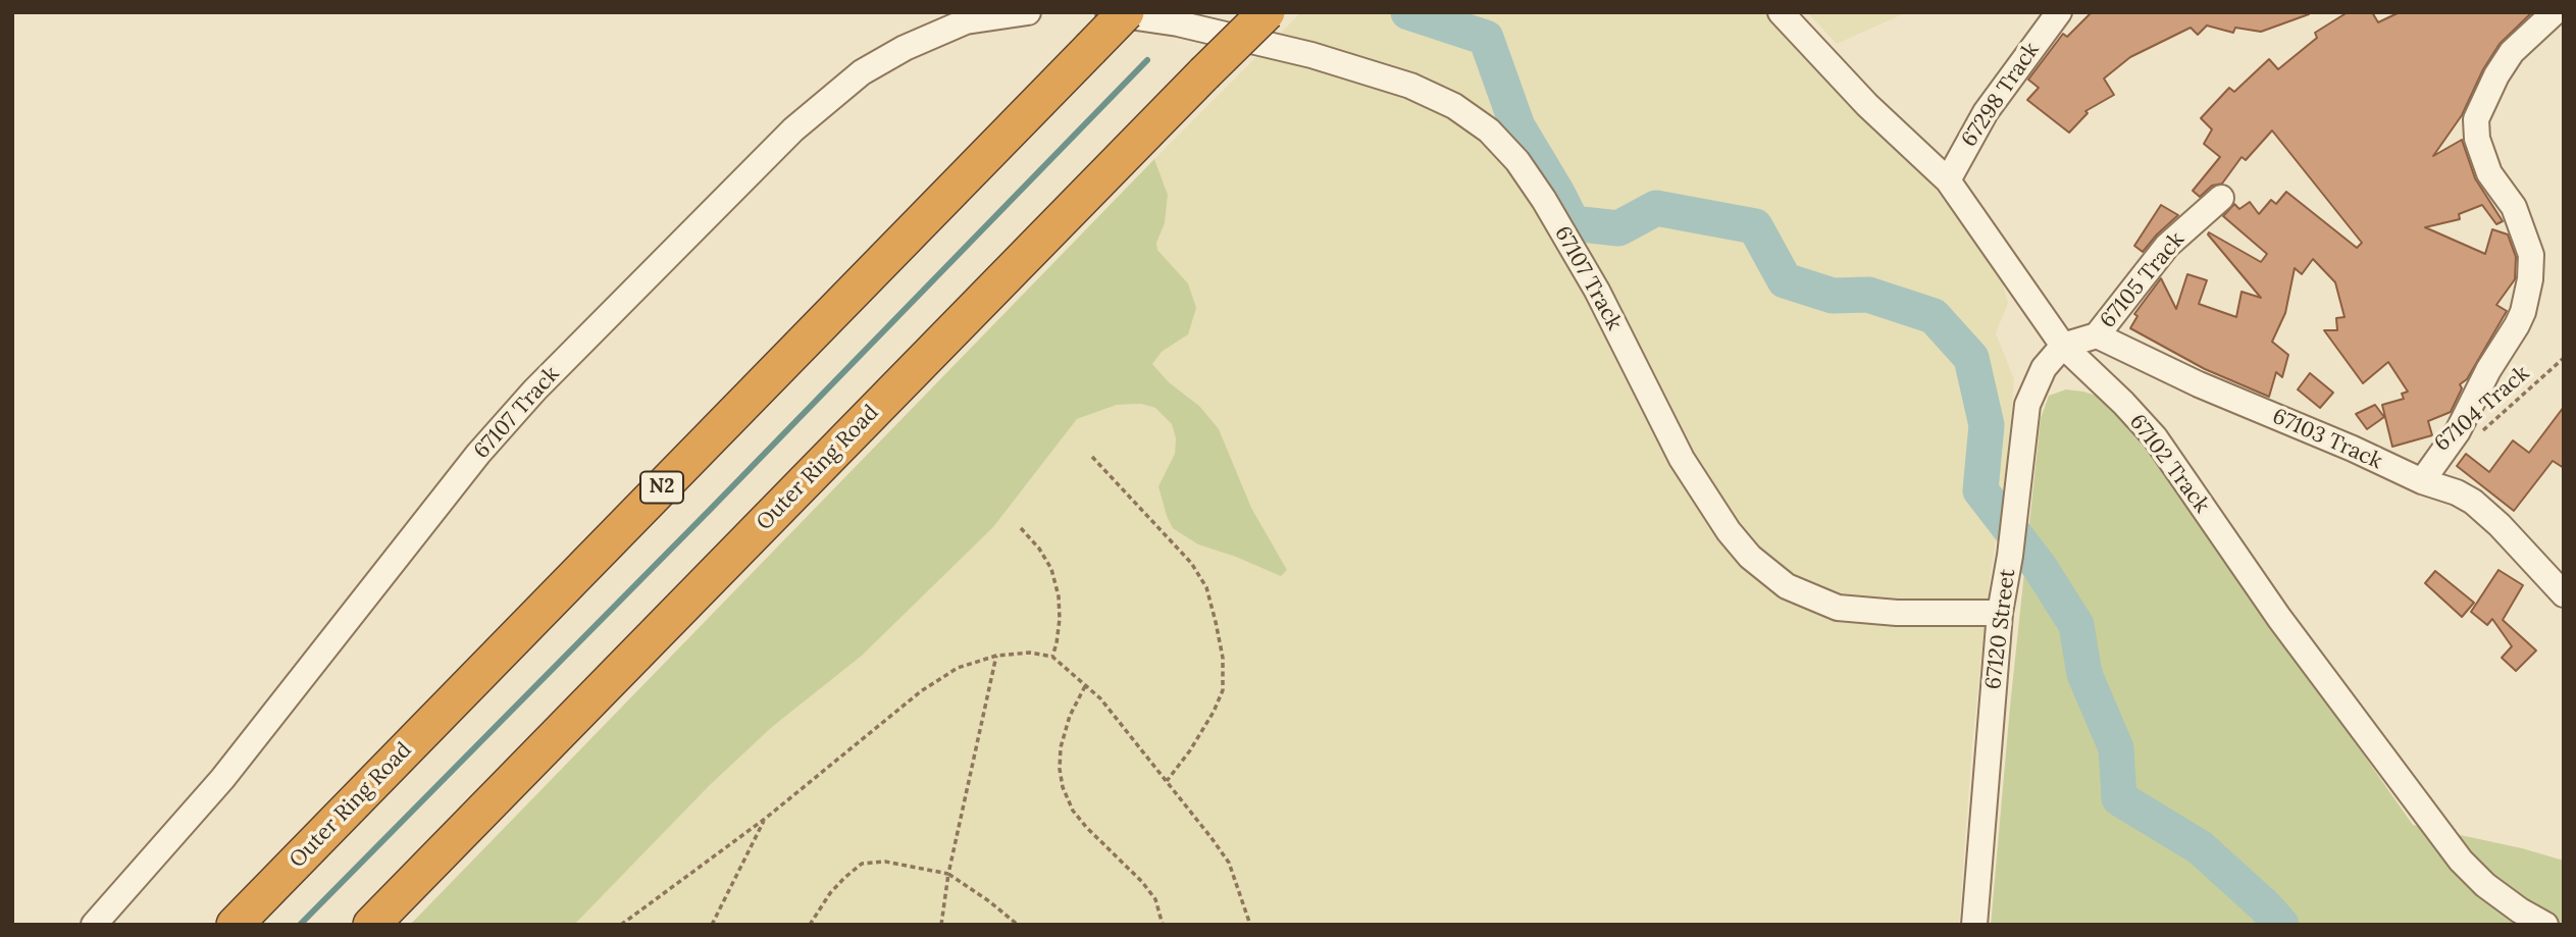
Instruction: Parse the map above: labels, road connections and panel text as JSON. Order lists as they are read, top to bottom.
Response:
{
  "streets": {
    "highway": ["Outer Ring Road", "N2"],
    "street": [
      "67298 Track",
      "67107 Track",
      "67105 Track",
      "67103 Track",
      "67102 Track",
      "67120 Street"
    ],
    "path": ["67104 Track"]
  },
  "crossings": [
    ["67298 Track", "67102 Track"],
    ["67107 Track", "67120 Street"],
    ["67105 Track", "67103 Track"],
    ["67102 Track", "67120 Street"]
  ]
}
